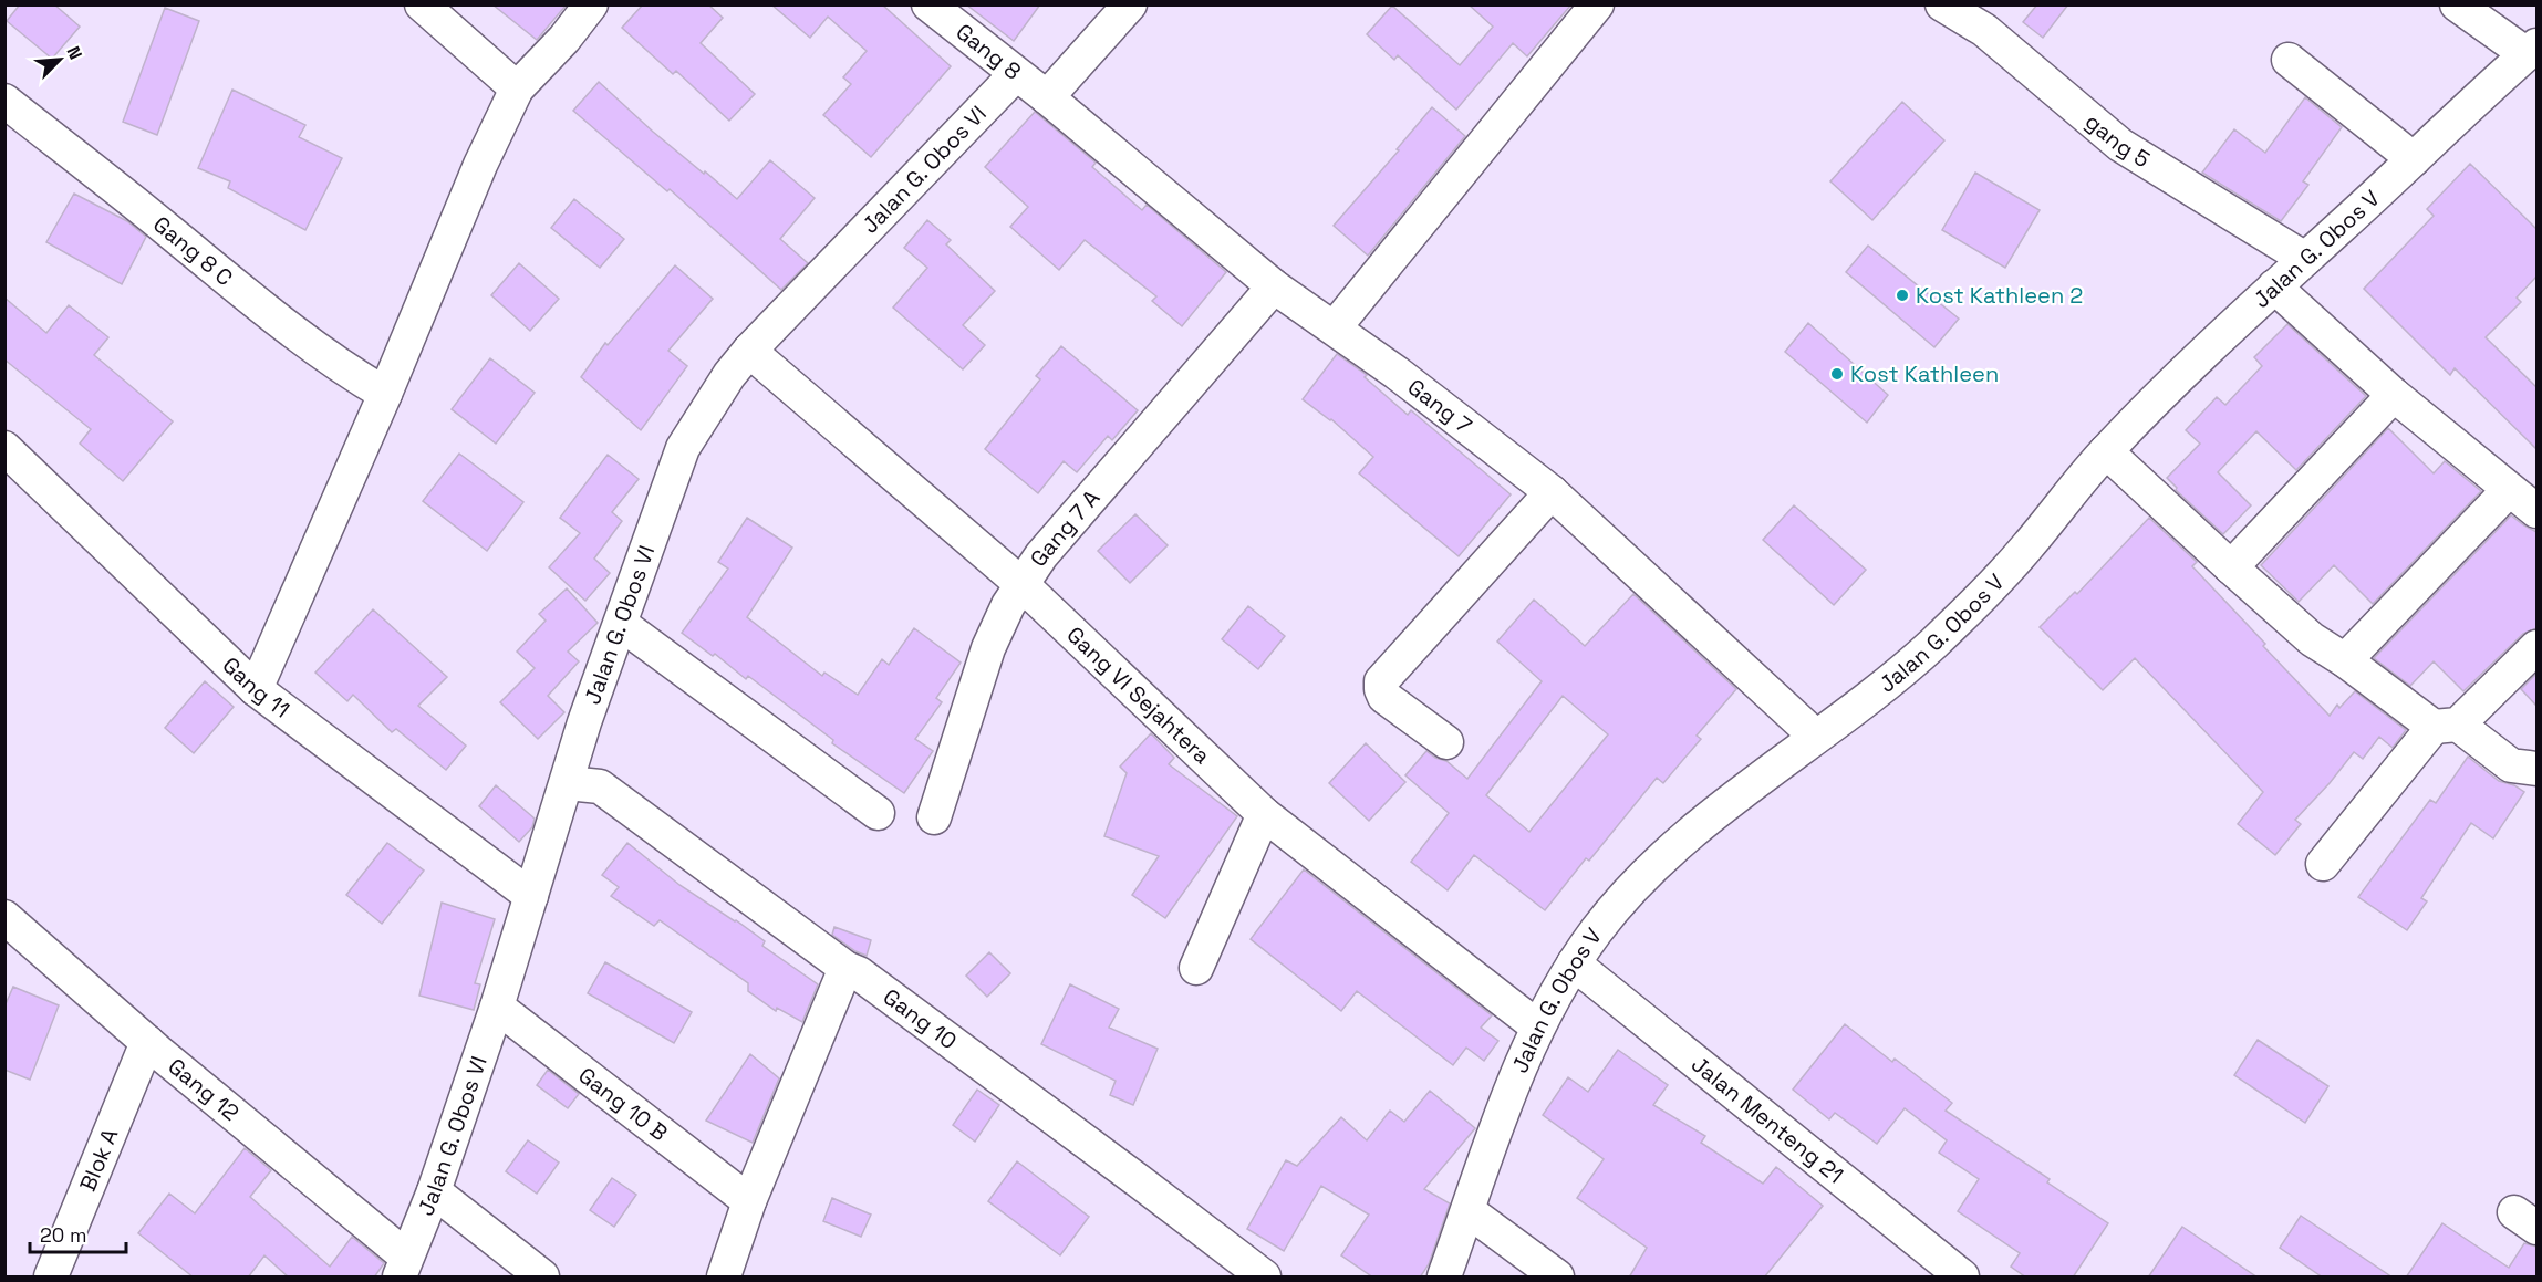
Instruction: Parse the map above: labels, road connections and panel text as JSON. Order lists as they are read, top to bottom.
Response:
{
  "streets": {
    "street": [
      "Gang 8",
      "gang 5",
      "Jalan G. Obos VI",
      "Jalan G. Obos V",
      "Gang 8 C",
      "Gang 7",
      "Gang 7 A",
      "Gang 11",
      "Gang VI Sejahtera",
      "Gang 10",
      "Gang 12",
      "Gang 10 B",
      "Jalan Menteng 21",
      "Blok A"
    ]
  },
  "crossings": [
    ["Gang 8", "Jalan G. Obos VI"],
    ["Gang 8", "Gang 7"],
    ["gang 5", "Jalan G. Obos V"],
    ["Jalan G. Obos VI", "Gang 11"],
    ["Jalan G. Obos VI", "Gang VI Sejahtera"],
    ["Jalan G. Obos VI", "Gang 10"],
    ["Jalan G. Obos VI", "Gang 12"],
    ["Jalan G. Obos VI", "Gang 10 B"],
    ["Jalan G. Obos V", "Gang 7"],
    ["Jalan G. Obos V", "Gang VI Sejahtera"],
    ["Jalan G. Obos V", "Jalan Menteng 21"],
    ["Gang 7", "Gang 7 A"],
    ["Gang 7 A", "Gang VI Sejahtera"],
    ["Gang 12", "Blok A"]
  ],
  "places": ["Kost Kathleen 2", "Kost Kathleen"],
  "scale_bar": "20 m",
  "north": "top right"
}
